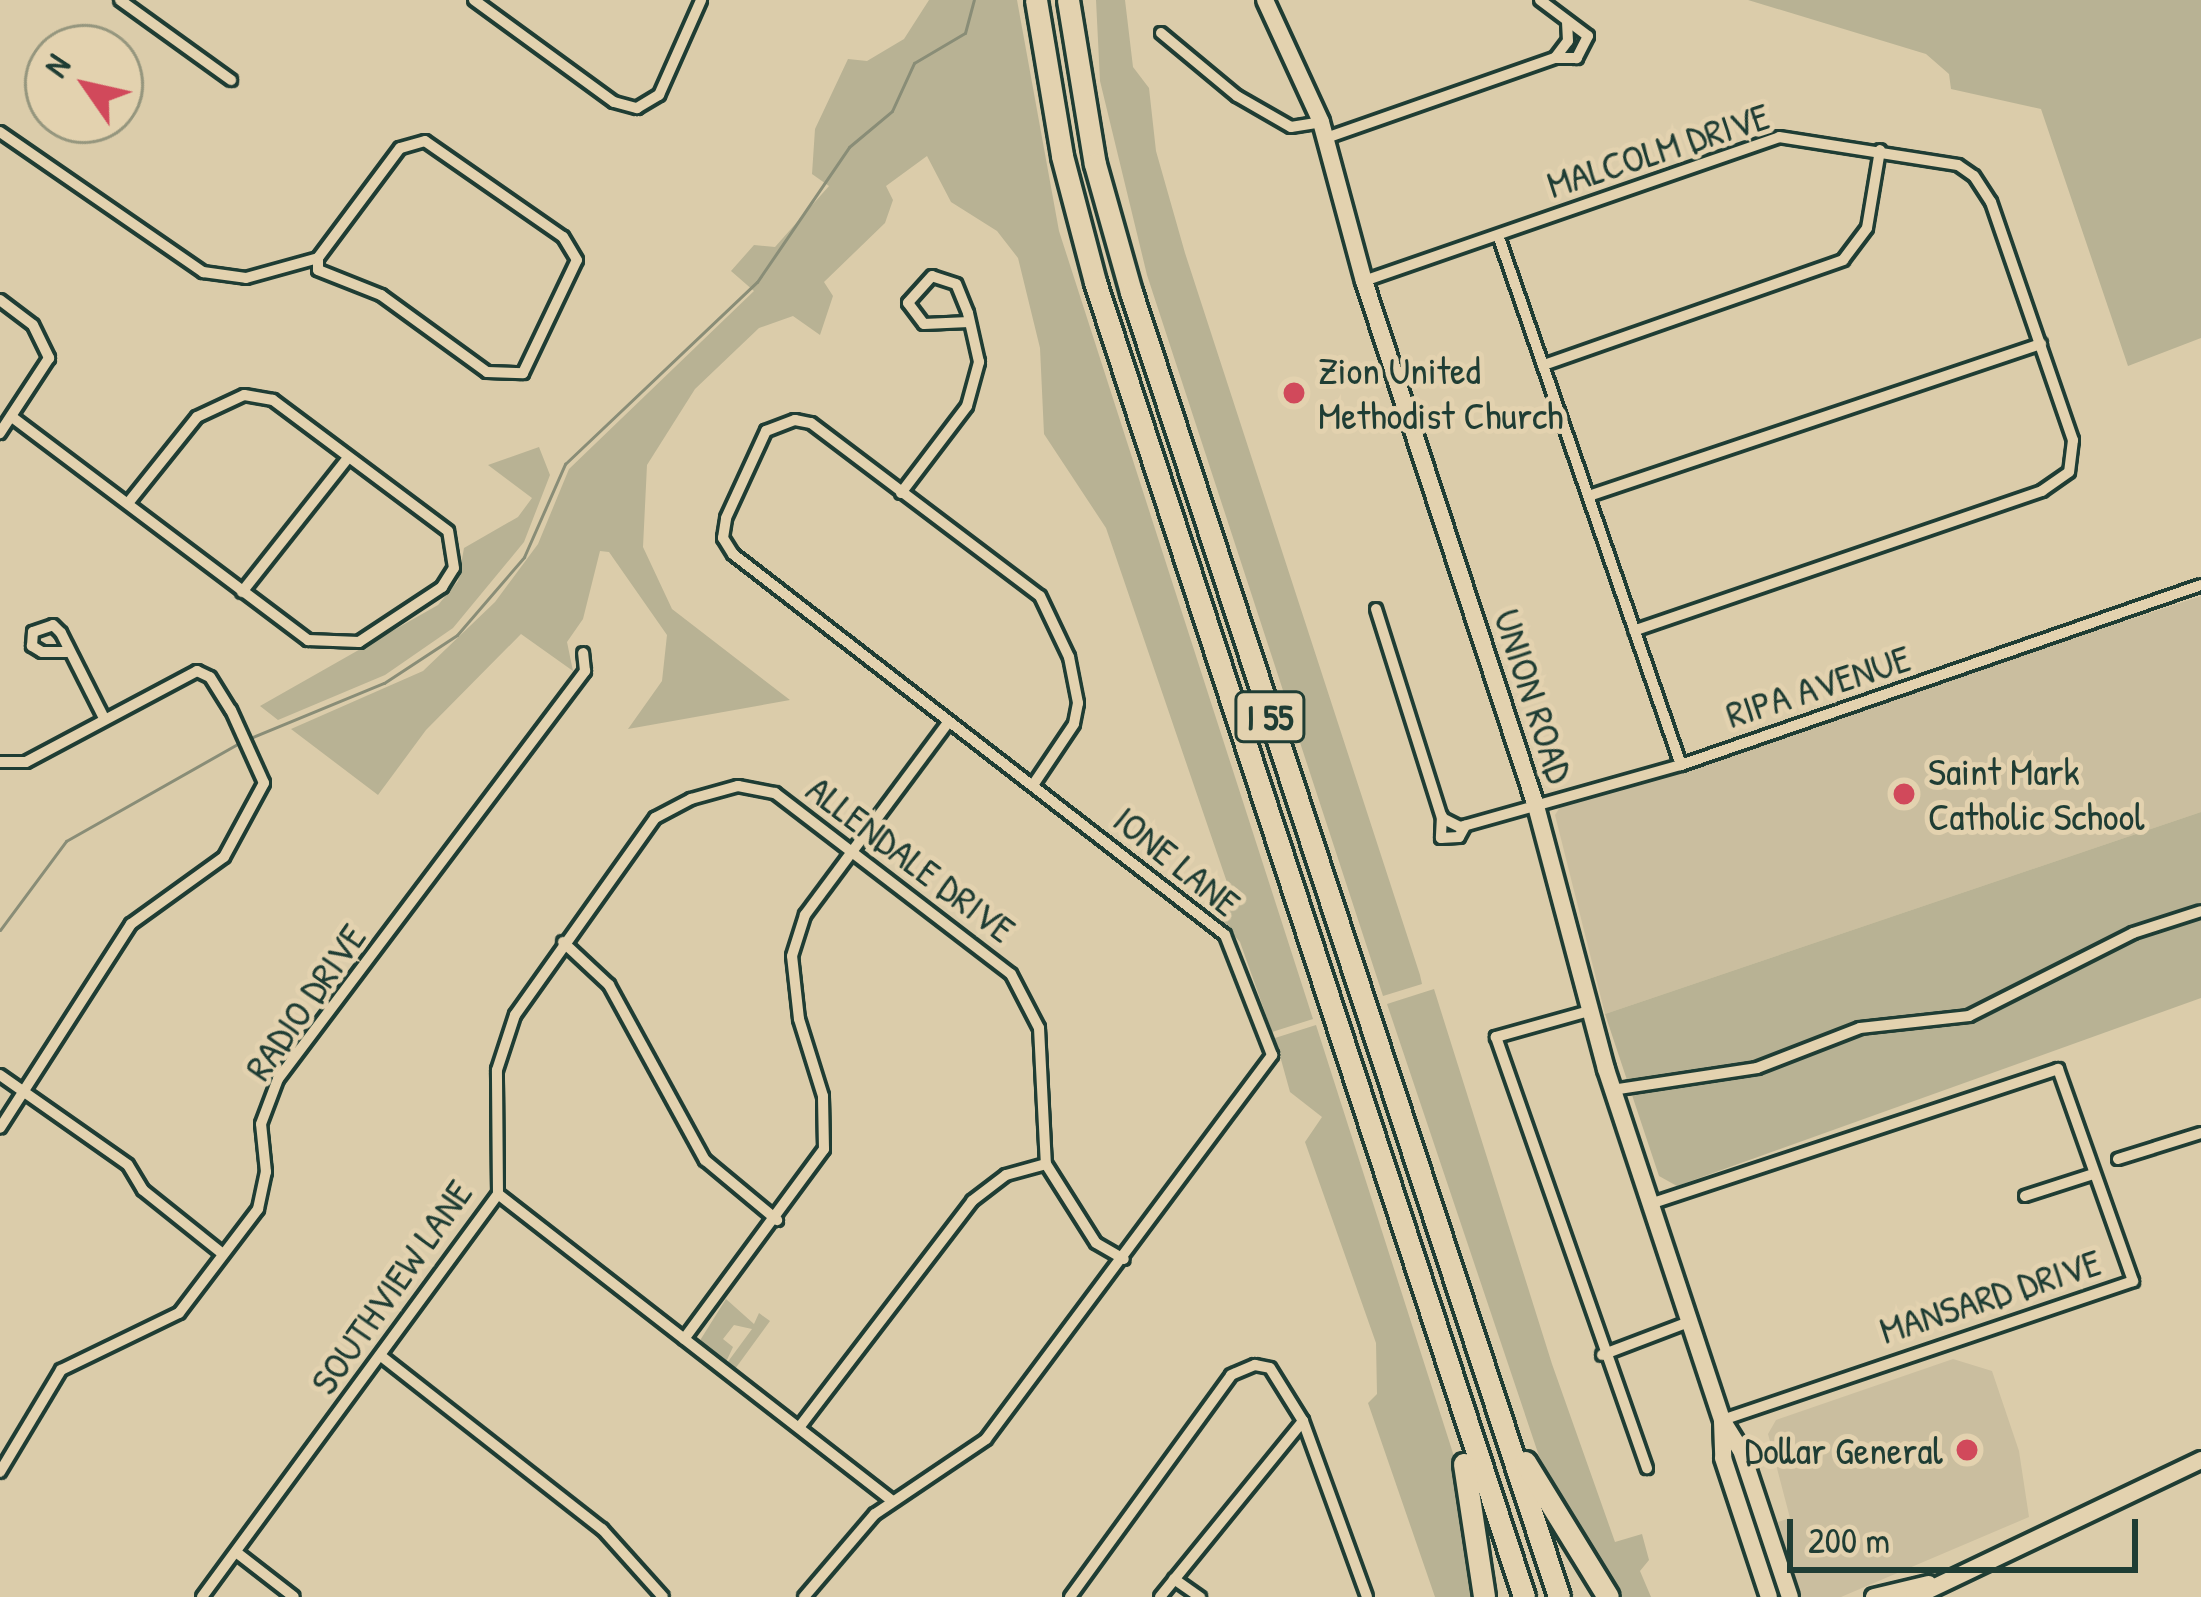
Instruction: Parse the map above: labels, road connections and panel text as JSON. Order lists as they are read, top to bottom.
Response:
{
  "streets": {
    "highway": ["I 55"],
    "main road": ["UNION ROAD"],
    "street": [
      "MALCOLM DRIVE",
      "RIPA AVENUE",
      "ALLENDALE DRIVE",
      "IONE LANE",
      "RADIO DRIVE",
      "SOUTHVIEW LANE",
      "MANSARD DRIVE"
    ]
  },
  "crossings": [
    ["MALCOLM DRIVE", "UNION ROAD"],
    ["RIPA AVENUE", "UNION ROAD"],
    ["UNION ROAD", "MANSARD DRIVE"],
    ["ALLENDALE DRIVE", "IONE LANE"],
    ["ALLENDALE DRIVE", "SOUTHVIEW LANE"]
  ],
  "places": ["Zion United Methodist Church", "Saint Mark Catholic School", "Dollar General"],
  "scale_bar": "200 m",
  "north": "top left"
}
